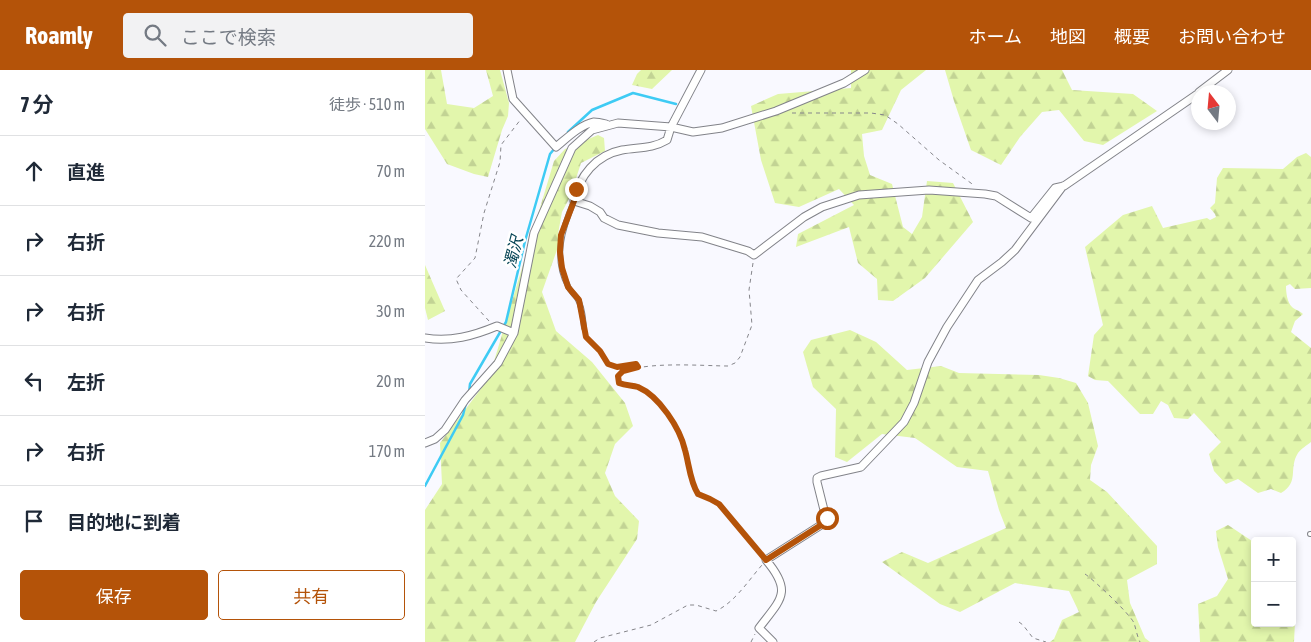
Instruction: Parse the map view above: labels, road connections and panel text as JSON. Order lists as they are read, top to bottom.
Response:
{
  "water": ["濁沢"],
  "north": "top",
  "page": {
    "header": "Roamly",
    "search": "ここで検索",
    "nav": [
      "ホーム",
      "地図",
      "概要",
      "お問い合わせ"
    ],
    "heading": ["7 分", "徒歩 · 510 m"],
    "list": [
      ["直進", "70 m"],
      ["右折", "220 m"],
      ["右折", "30 m"],
      ["左折", "20 m"],
      ["右折", "170 m"],
      "目的地に到着"
    ],
    "map_buttons": ["+", "−"],
    "buttons": ["保存", "共有"]
  }
}
